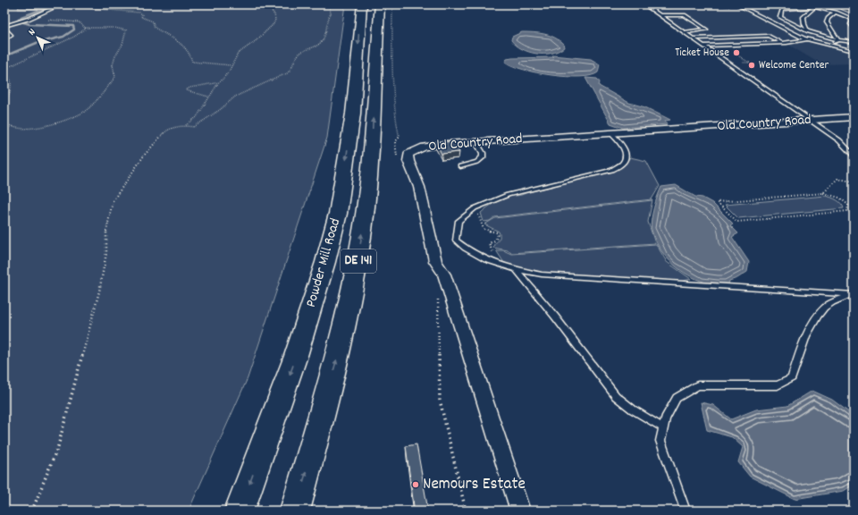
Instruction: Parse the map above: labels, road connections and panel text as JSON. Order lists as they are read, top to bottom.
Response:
{
  "streets": {
    "highway": ["DE 141", "Powder Mill Road"],
    "street": ["Old Country Road"]
  },
  "places": ["Ticket House", "Welcome Center", "Nemours Estate"],
  "north": "top left"
}
